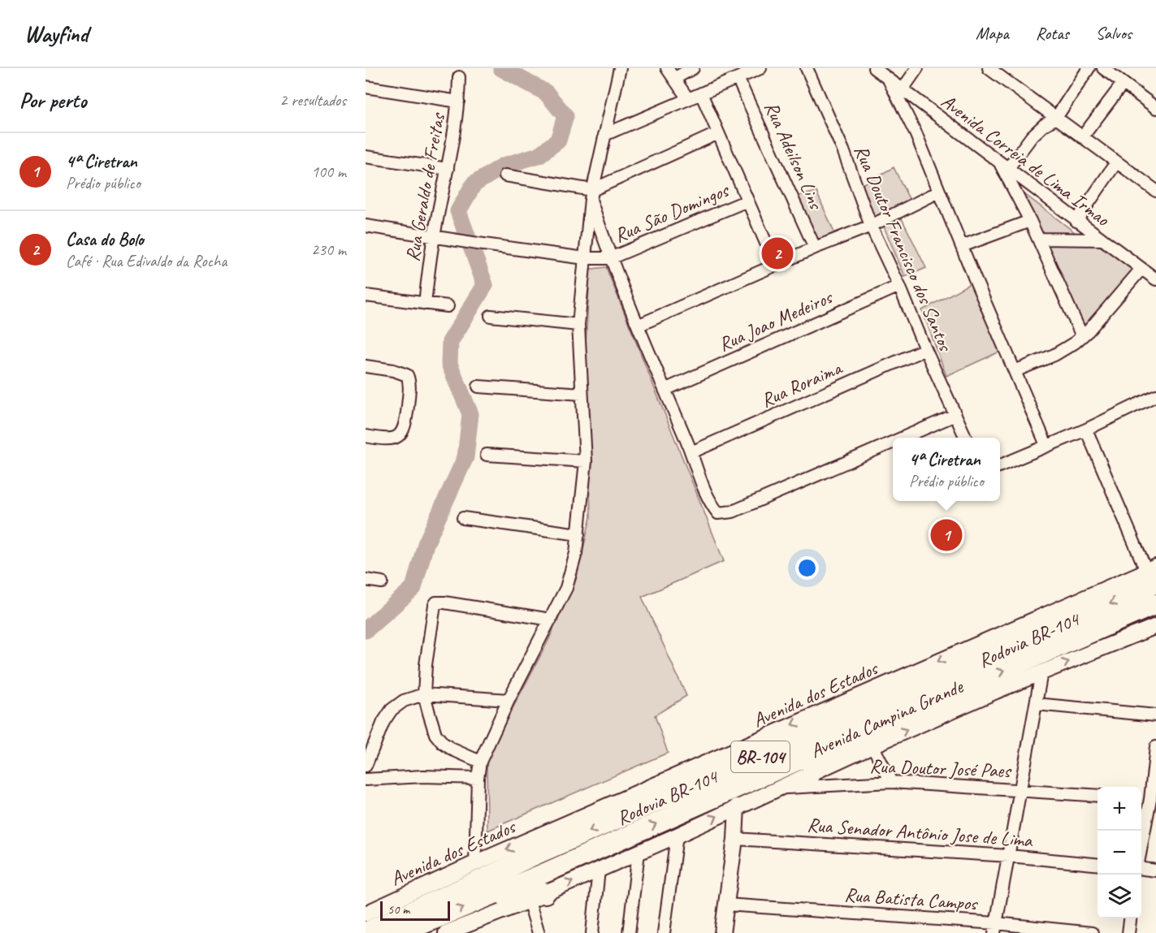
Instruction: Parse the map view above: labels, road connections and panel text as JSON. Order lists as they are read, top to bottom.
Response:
{
  "streets": {
    "highway": ["Rodovia BR-104", "BR-104"],
    "main road": ["Avenida dos Estados", "Avenida Campina Grande"],
    "street": [
      "Rua Adeilson Lins",
      "Avenida Correia de Lima Irmao",
      "Rua Geraldo de Freitas",
      "Rua São Domingos",
      "Rua Doutor Francisco dos Santos",
      "Rua Joao Medeiros",
      "Rua Roraima",
      "Rua Doutor José Paes",
      "Rua Senador Antônio Jose de Lima",
      "Rua Batista Campos"
    ]
  },
  "crossings": [
    ["Rua Doutor Francisco dos Santos", "Rua Joao Medeiros"],
    ["Rua Doutor Francisco dos Santos", "Rua Roraima"],
    ["Rodovia BR-104", "Avenida dos Estados"],
    ["Avenida Campina Grande", "Rua Doutor José Paes"]
  ],
  "one_way": ["Avenida dos Estados", "Avenida Campina Grande"],
  "scale_bar": "50 m",
  "page": {
    "header": "Wayfind",
    "nav": ["Mapa", "Rotas", "Salvos"],
    "heading": ["Por perto", "2 resultados"],
    "list": [
      {
        "mark": "1",
        "name": "4ª Ciretran",
        "note": "Prédio público",
        "value": "100 m"
      },
      {
        "mark": "2",
        "name": "Casa do Bolo",
        "note": "Café · Rua Edivaldo da Rocha",
        "value": "230 m"
      }
    ],
    "pins": ["2", "1"],
    "popup": ["4ª Ciretran", "Prédio público"],
    "map_buttons": ["+", "−"],
    "scale": "50 m"
  }
}
